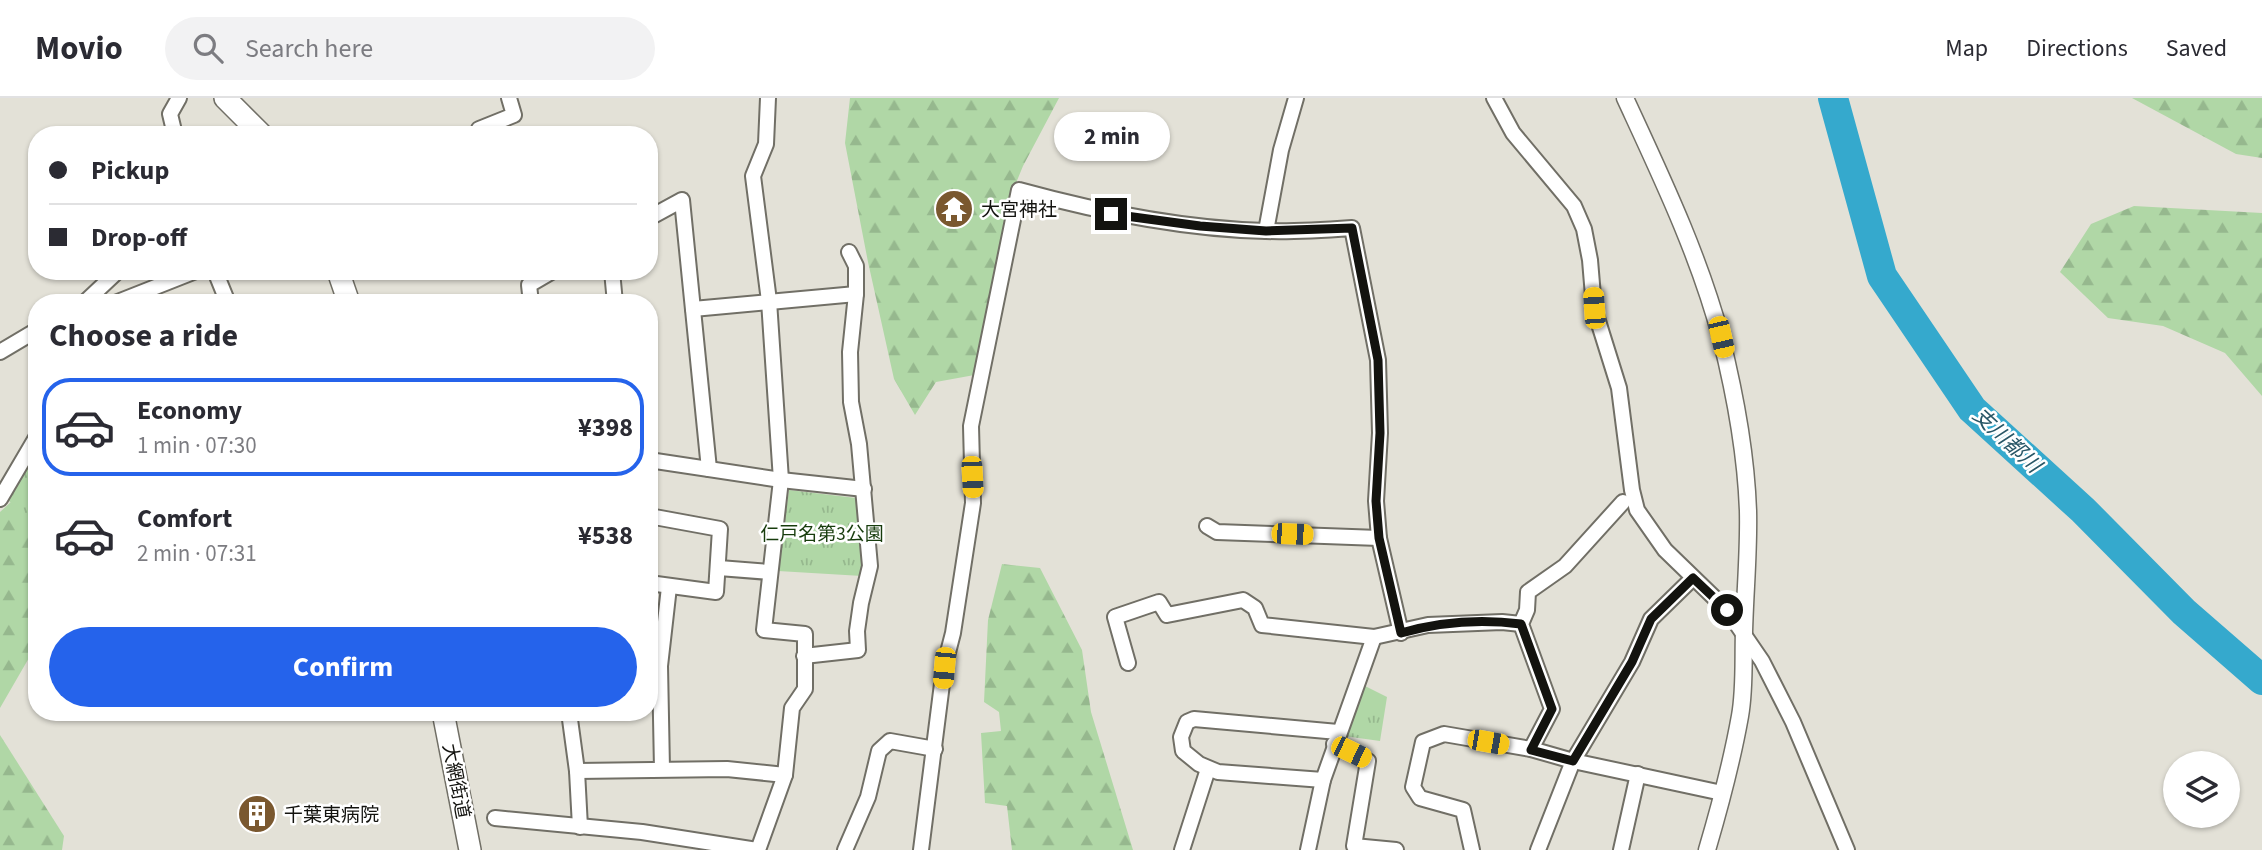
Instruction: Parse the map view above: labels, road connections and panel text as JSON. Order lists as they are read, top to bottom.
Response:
{
  "streets": {
    "main road": ["大網街道"]
  },
  "water": ["支川都川"],
  "parks": ["仁戸名第3公園"],
  "places": {
    "temple": ["大宮神社"],
    "building": ["千葉東病院"]
  },
  "page": {
    "header": "Movio",
    "search": "Search here",
    "nav": ["Map", "Directions", "Saved"],
    "bubble": "2 min",
    "banner": ["Pickup", "Drop-off"],
    "heading": "Choose a ride",
    "list": [
      {
        "name": "Economy",
        "note": "1 min · 07:30",
        "value": "¥398"
      },
      {
        "name": "Comfort",
        "note": "2 min · 07:31",
        "value": "¥538"
      }
    ],
    "buttons": "Confirm"
  }
}
